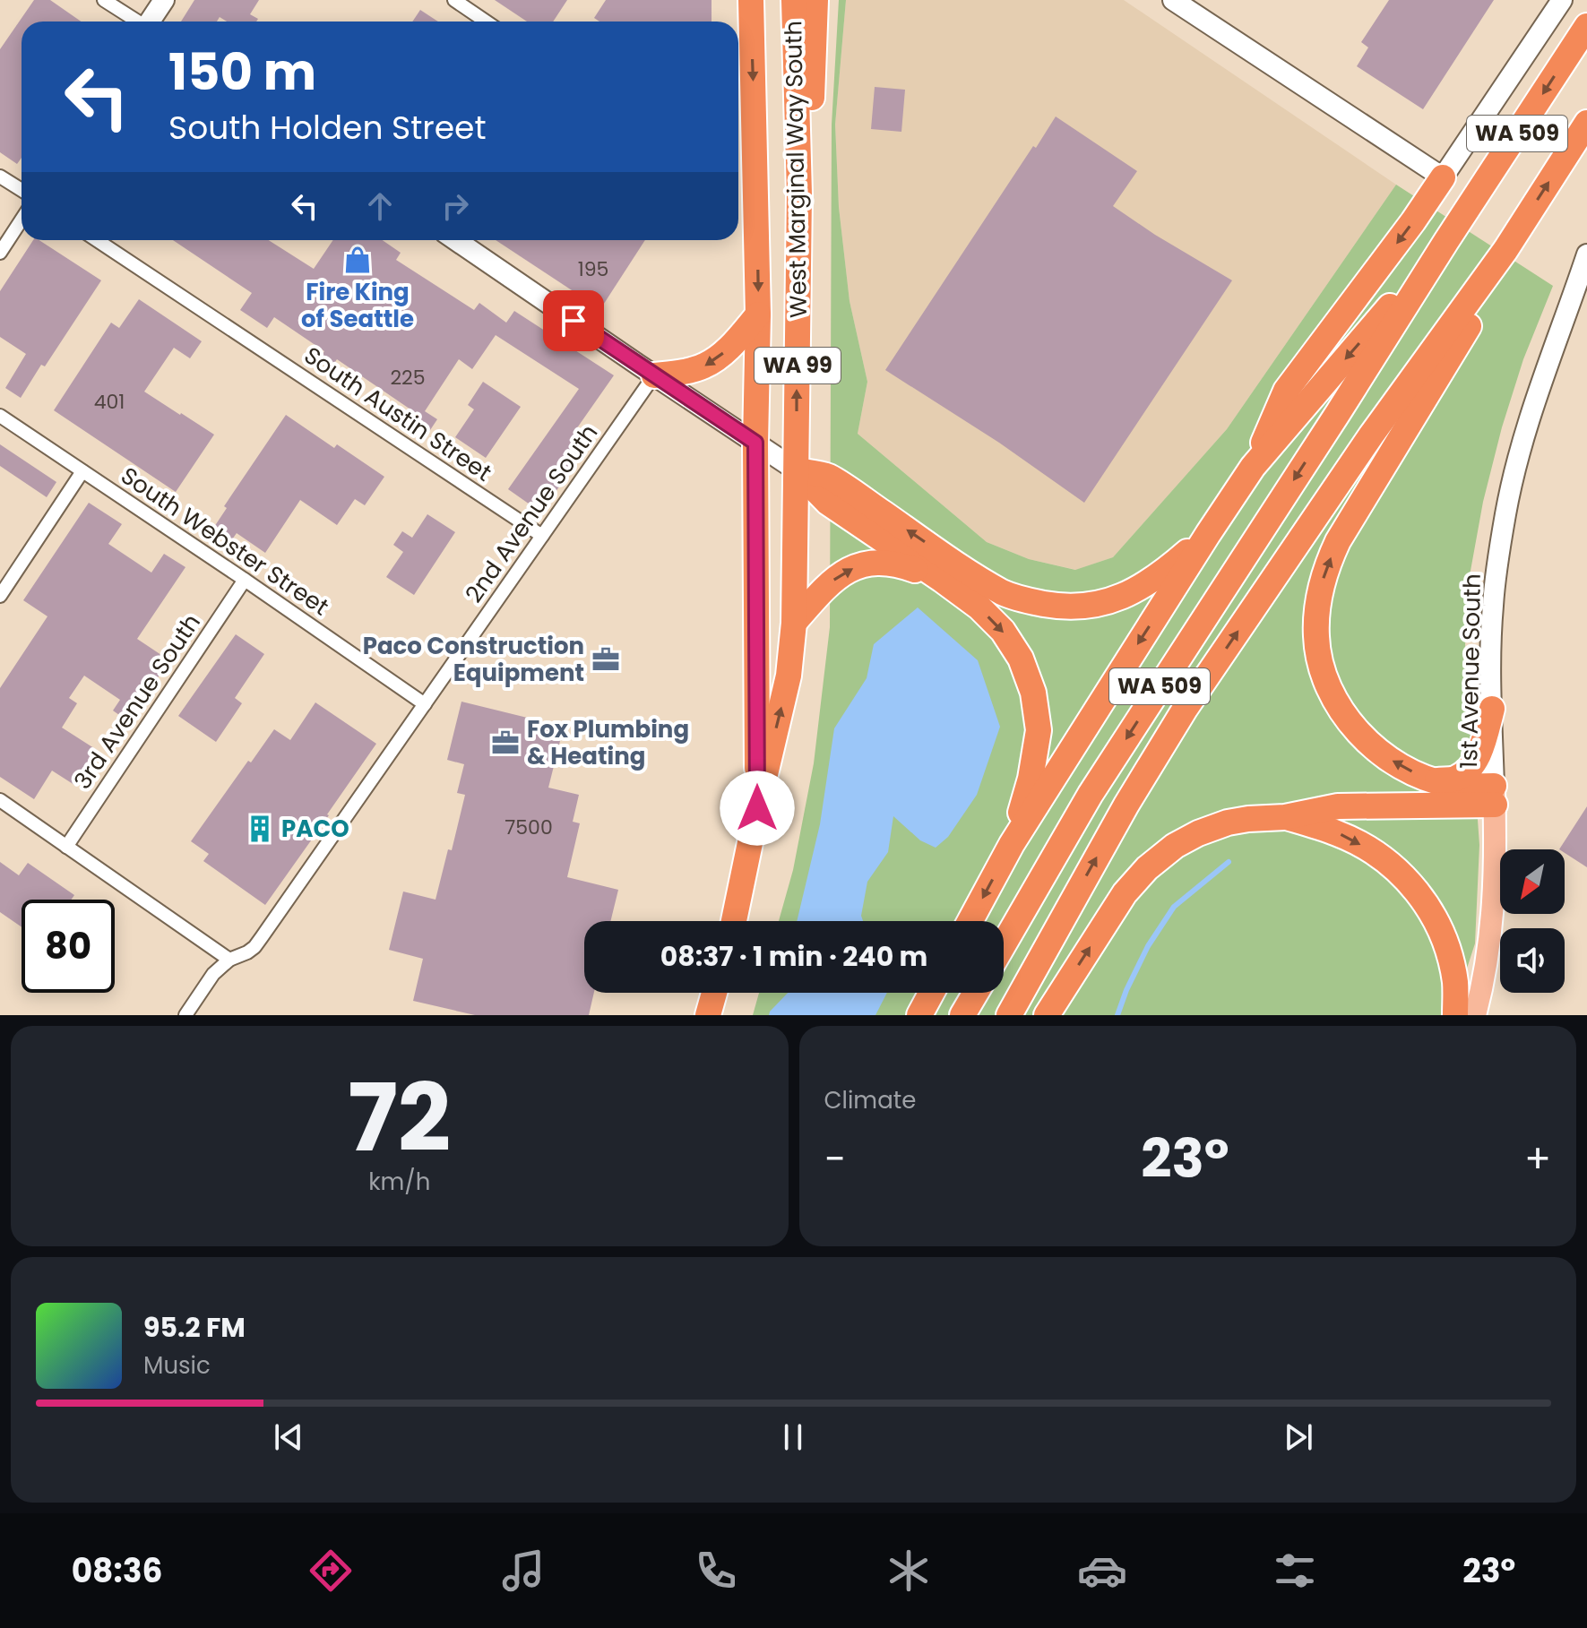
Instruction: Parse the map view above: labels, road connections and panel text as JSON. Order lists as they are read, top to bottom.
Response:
{
  "streets": {
    "highway": ["WA 509", "West Marginal Way South", "WA 99"],
    "main road": ["1st Avenue South"],
    "street": [
      "South Austin Street",
      "2nd Avenue South",
      "South Webster Street",
      "3rd Avenue South"
    ]
  },
  "crossings": [
    ["South Austin Street", "2nd Avenue South"],
    ["2nd Avenue South", "South Webster Street"],
    ["South Webster Street", "3rd Avenue South"]
  ],
  "places": {
    "shop": ["Fire King of Seattle"],
    "office": ["Paco Construction Equipment", "Fox Plumbing & Heating"],
    "building": ["PACO"]
  },
  "house_numbers": [
    "195",
    "225",
    "401",
    "7500"
  ],
  "north": "bottom left",
  "page": {
    "turn": ["150 m", "South Holden Street"],
    "limit": "80",
    "trip": "08:37 · 1 min · 240 m",
    "tile": [
      ["72", "km/h"],
      "Climate"
    ],
    "heat": ["−", "23°", "+"],
    "song": ["95.2 FM", "Music"],
    "tabs": ["08:36", "23°"]
  }
}
